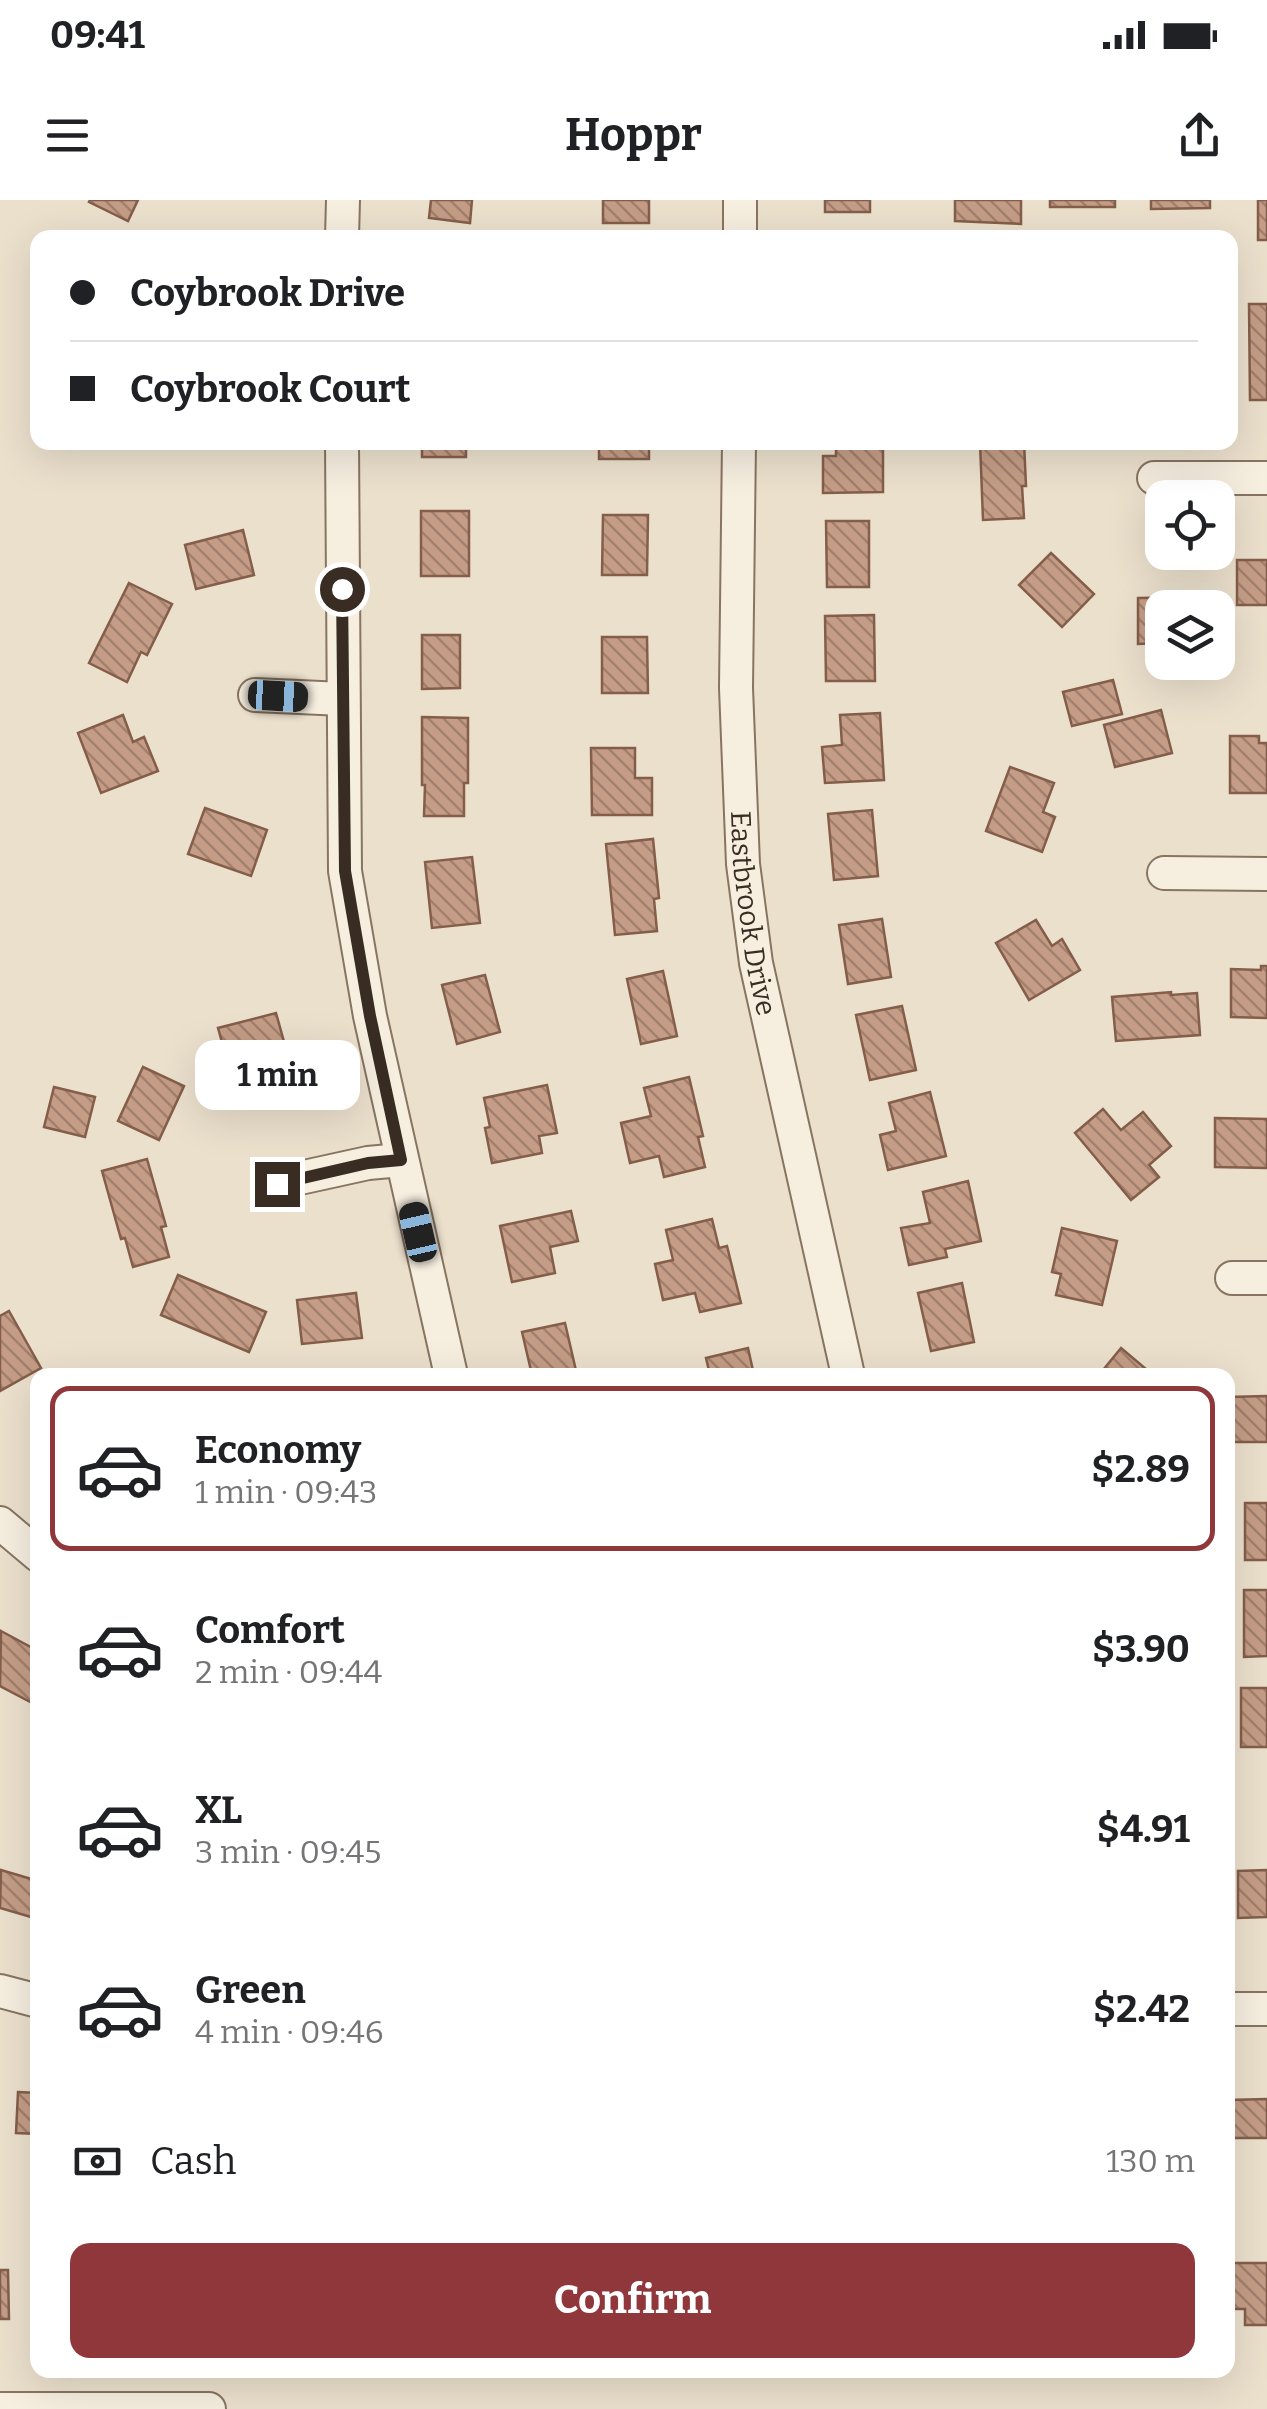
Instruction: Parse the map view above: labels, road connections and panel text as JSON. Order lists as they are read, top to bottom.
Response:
{
  "streets": {
    "street": ["Eastbrook Drive"]
  },
  "page": {
    "status": "09:41",
    "header": "Hoppr",
    "banner": ["Coybrook Drive", "Coybrook Court"],
    "bubble": "1 min",
    "list": [
      {
        "name": "Economy",
        "note": "1 min · 09:43",
        "value": "$2.89"
      },
      {
        "name": "Comfort",
        "note": "2 min · 09:44",
        "value": "$3.90"
      },
      {
        "name": "XL",
        "note": "3 min · 09:45",
        "value": "$4.91"
      },
      {
        "name": "Green",
        "note": "4 min · 09:46",
        "value": "$2.42"
      }
    ],
    "pay": ["Cash", "130 m"],
    "buttons": "Confirm"
  }
}
